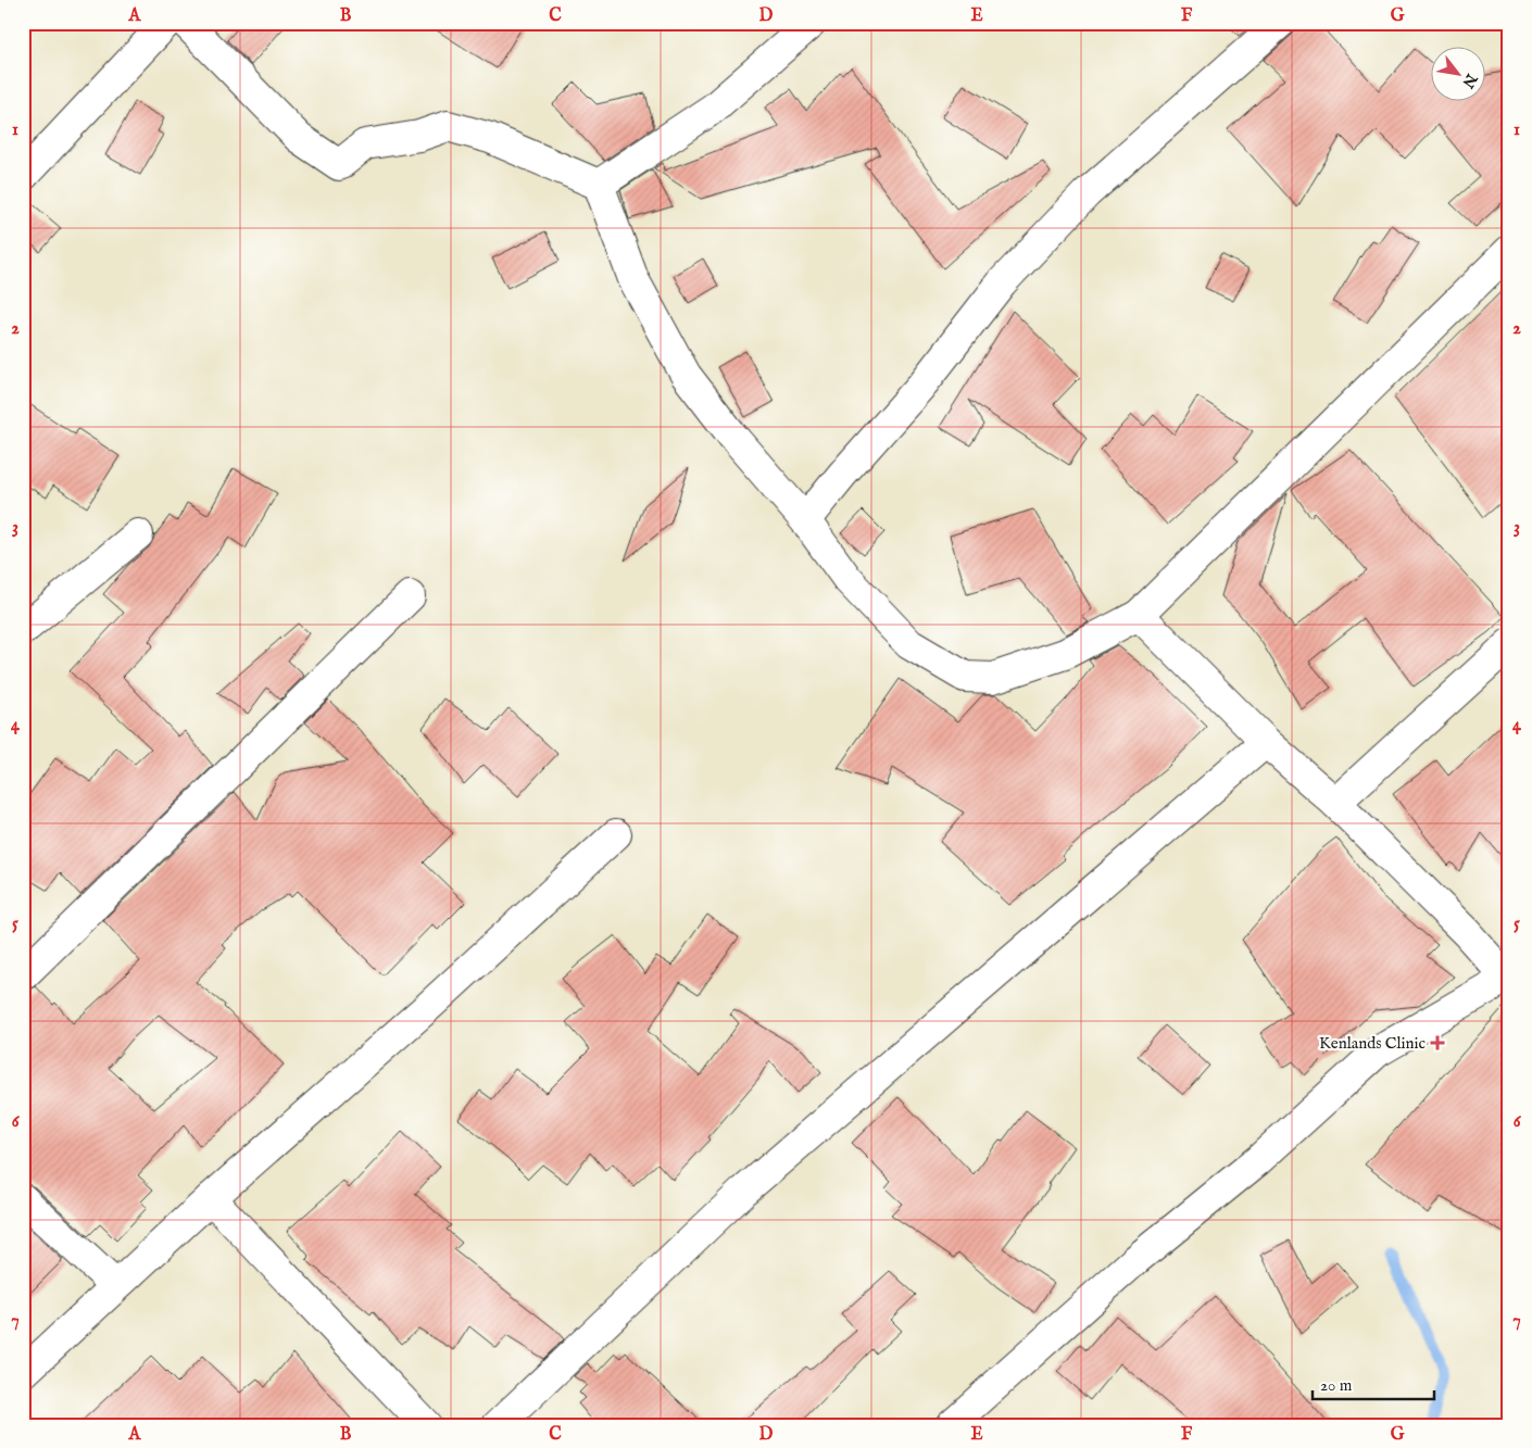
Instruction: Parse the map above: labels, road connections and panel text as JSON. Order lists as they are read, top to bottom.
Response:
{
  "places": {
    "health": ["Kenlands Clinic"]
  },
  "scale_bar": "20 m",
  "north": "bottom right",
  "grid": {
    "columns": [
      "A",
      "B",
      "C",
      "D",
      "E",
      "F",
      "G"
    ],
    "rows": [
      "1",
      "2",
      "3",
      "4",
      "5",
      "6",
      "7"
    ]
  }
}
